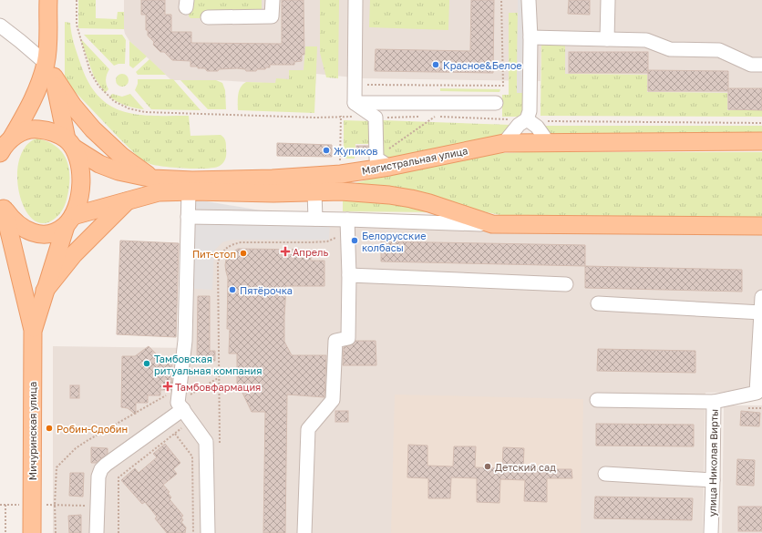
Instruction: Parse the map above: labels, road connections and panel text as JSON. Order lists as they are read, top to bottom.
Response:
{
  "streets": {
    "main road": ["Магистральная улица", "Мичуринская улица"],
    "street": ["улица Николая Вирты"]
  },
  "crossings": [
    ["Магистральная улица", "Мичуринская улица"]
  ],
  "places": {
    "other": [
      "Красное&Белое",
      "Жупиков",
      "Белорусские колбасы",
      "Пит-стоп",
      "Пятёрочка",
      "Тамбовская ритуальная компания",
      "Робин-Сдобин",
      "Детский сад"
    ],
    "health": ["Апрель", "Тамбовфармация"]
  }
}
